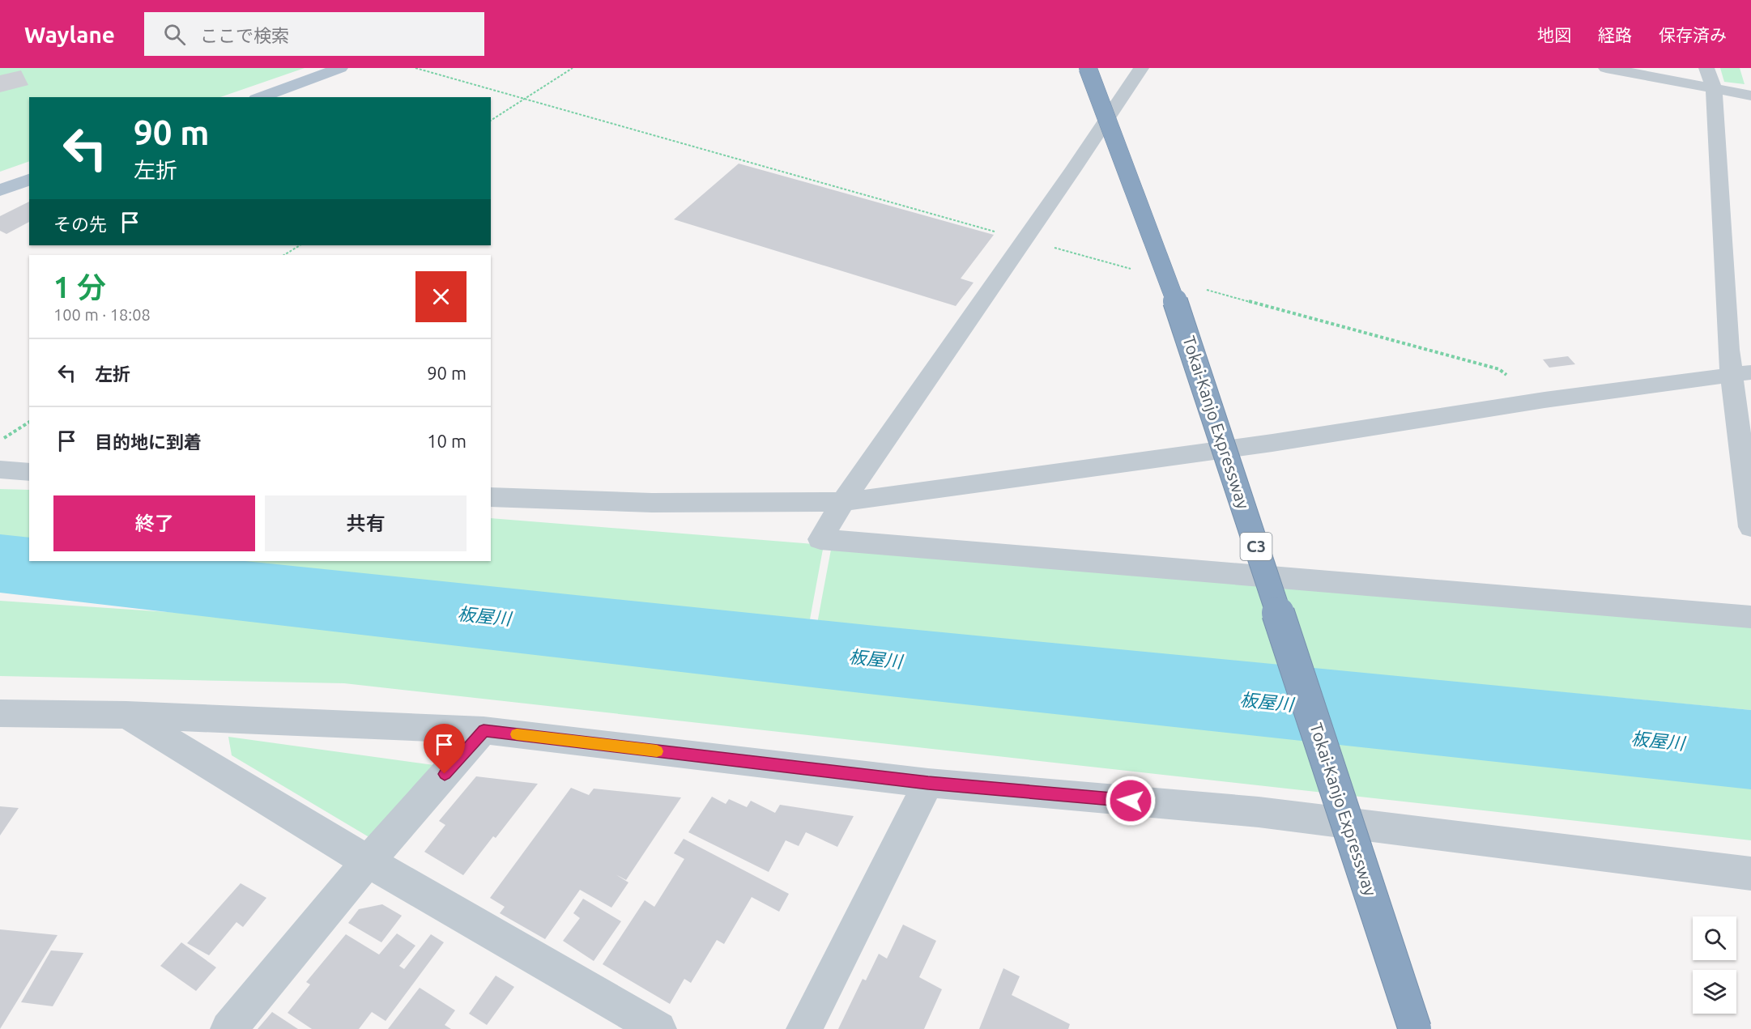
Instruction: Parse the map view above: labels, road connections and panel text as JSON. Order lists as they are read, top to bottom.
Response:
{
  "streets": {
    "highway": ["Tokai-Kanjo Expressway", "C3"]
  },
  "water": ["板屋川"],
  "page": {
    "header": "Waylane",
    "search": "ここで検索",
    "nav": ["地図", "経路", "保存済み"],
    "turn": ["90 m", "左折"],
    "then": "その先",
    "heading": ["1 分", "100 m · 18:08"],
    "list": [
      {
        "name": "左折",
        "value": "90 m"
      },
      {
        "name": "目的地に到着",
        "value": "10 m"
      }
    ],
    "buttons": ["終了", "共有"]
  }
}
